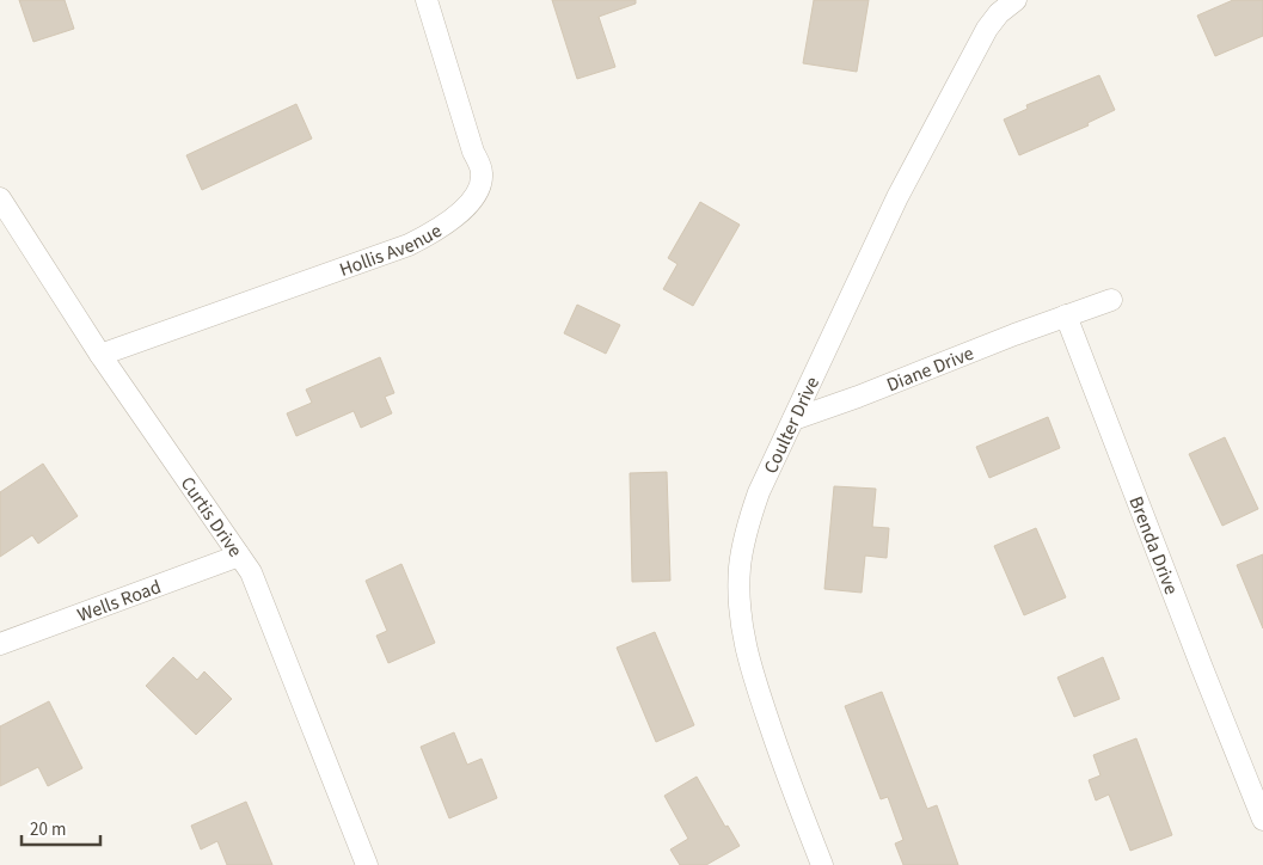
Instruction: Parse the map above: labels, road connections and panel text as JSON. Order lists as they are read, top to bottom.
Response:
{
  "streets": {
    "street": [
      "Hollis Avenue",
      "Diane Drive",
      "Coulter Drive",
      "Curtis Drive",
      "Brenda Drive",
      "Wells Road"
    ]
  },
  "crossings": [
    ["Hollis Avenue", "Curtis Drive"],
    ["Diane Drive", "Coulter Drive"],
    ["Diane Drive", "Brenda Drive"],
    ["Curtis Drive", "Wells Road"]
  ],
  "scale_bar": "20 m"
}
